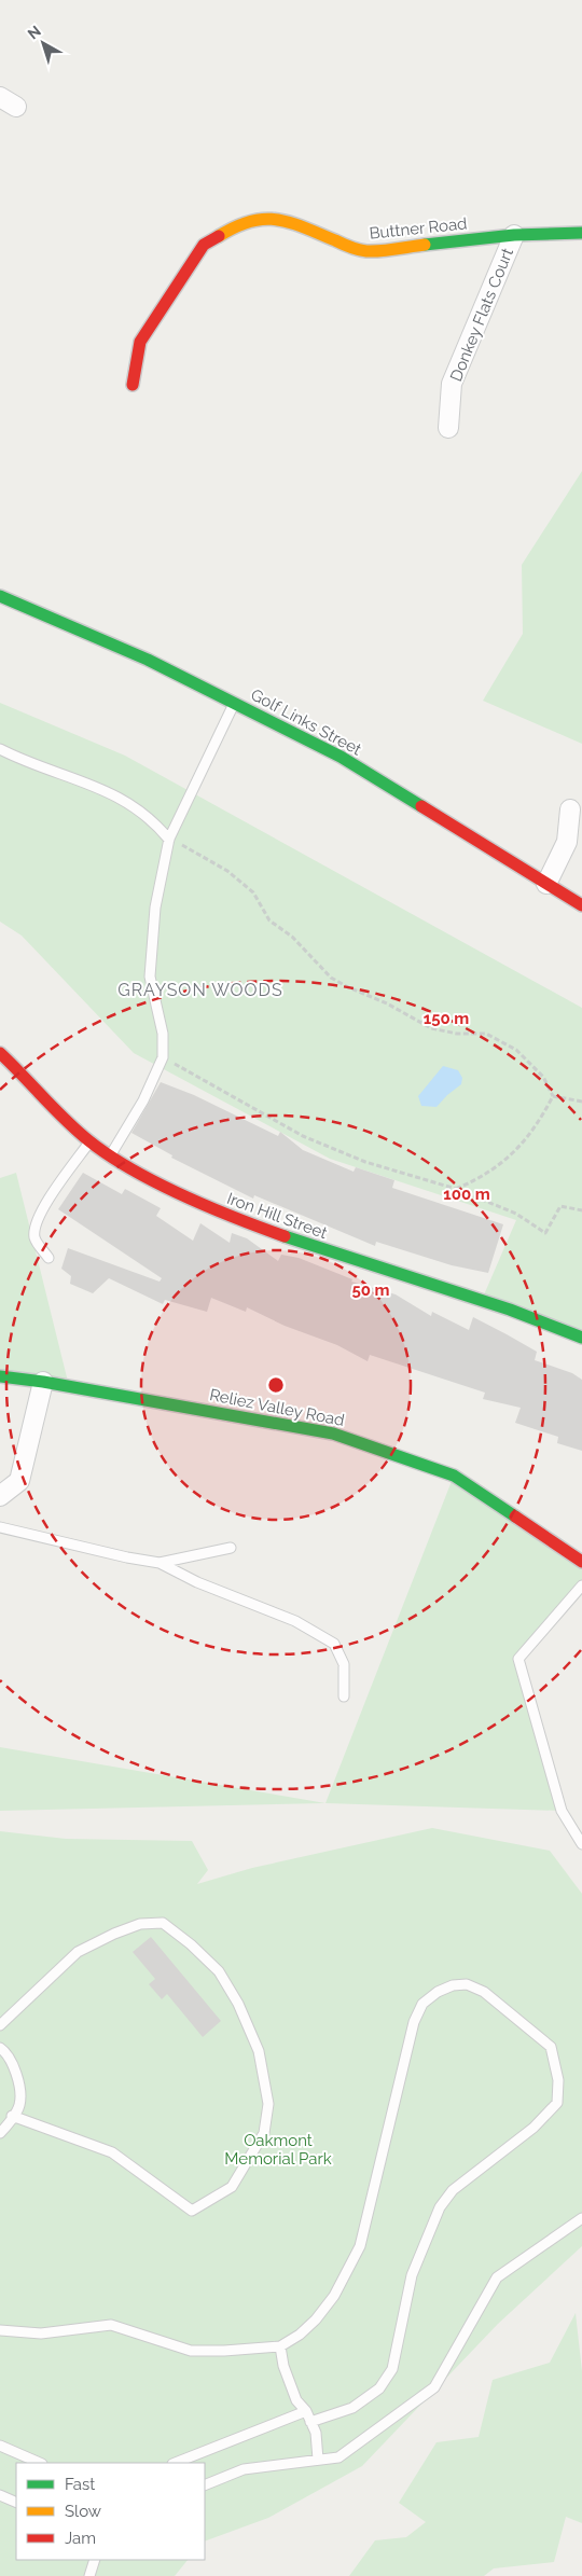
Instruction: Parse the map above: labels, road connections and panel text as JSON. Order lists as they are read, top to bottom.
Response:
{
  "streets": {
    "street": [
      "Buttner Road",
      "Donkey Flats Court",
      "Golf Links Street",
      "Iron Hill Street",
      "Reliez Valley Road"
    ]
  },
  "crossings": [
    ["Buttner Road", "Donkey Flats Court"]
  ],
  "districts": ["GRAYSON WOODS"],
  "parks": ["Oakmont Memorial Park"],
  "legend": ["Fast", "Slow", "Jam"],
  "north": "top left",
  "rings": ["150 m", "100 m", "50 m"]
}
